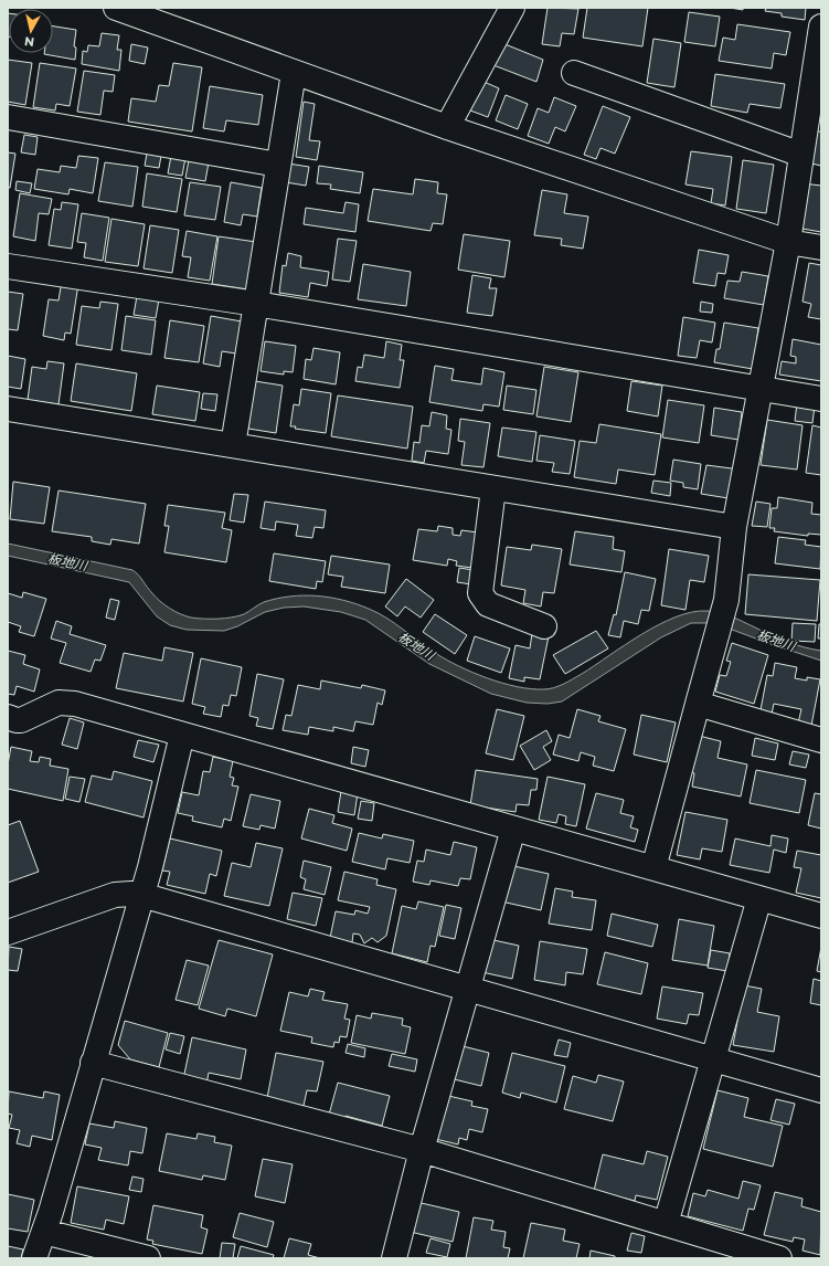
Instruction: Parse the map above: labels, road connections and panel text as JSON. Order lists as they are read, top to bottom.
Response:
{
  "water": ["板地川"],
  "north": "bottom"
}
